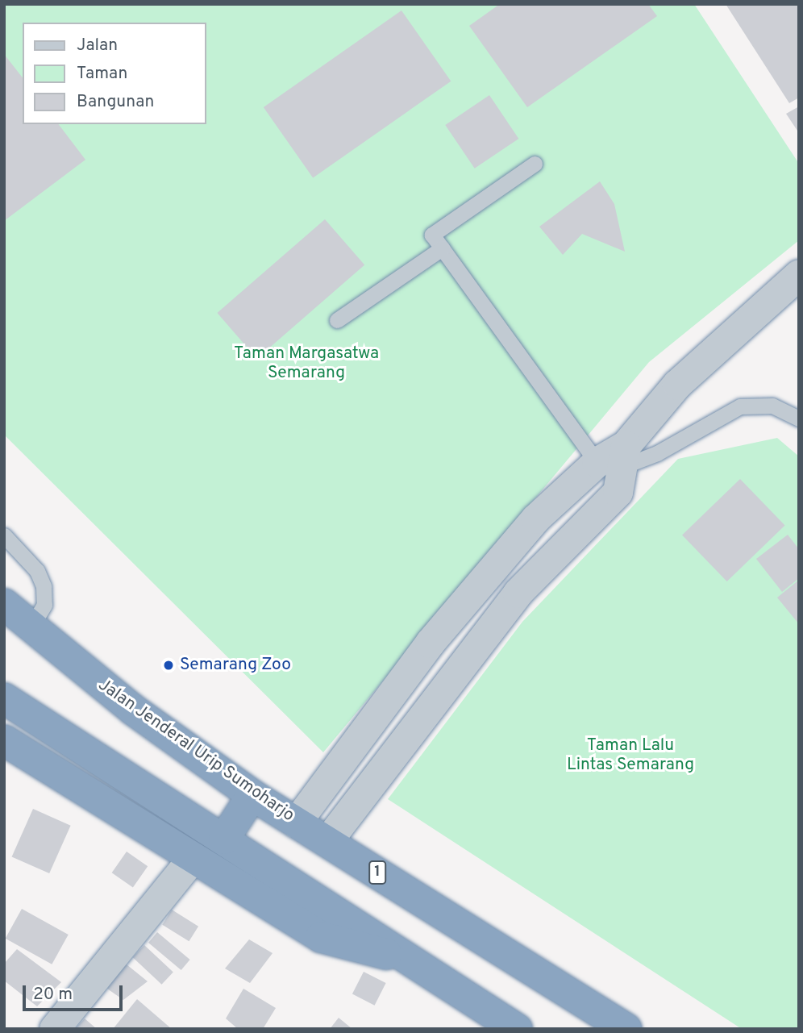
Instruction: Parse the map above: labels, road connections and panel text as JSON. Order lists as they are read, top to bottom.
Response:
{
  "streets": {
    "highway": ["Jalan Jenderal Urip Sumoharjo", "1"]
  },
  "parks": ["Taman Margasatwa Semarang", "Taman Lalu Lintas Semarang"],
  "places": ["Semarang Zoo"],
  "legend": ["Jalan", "Taman", "Bangunan"],
  "scale_bar": "20 m"
}
